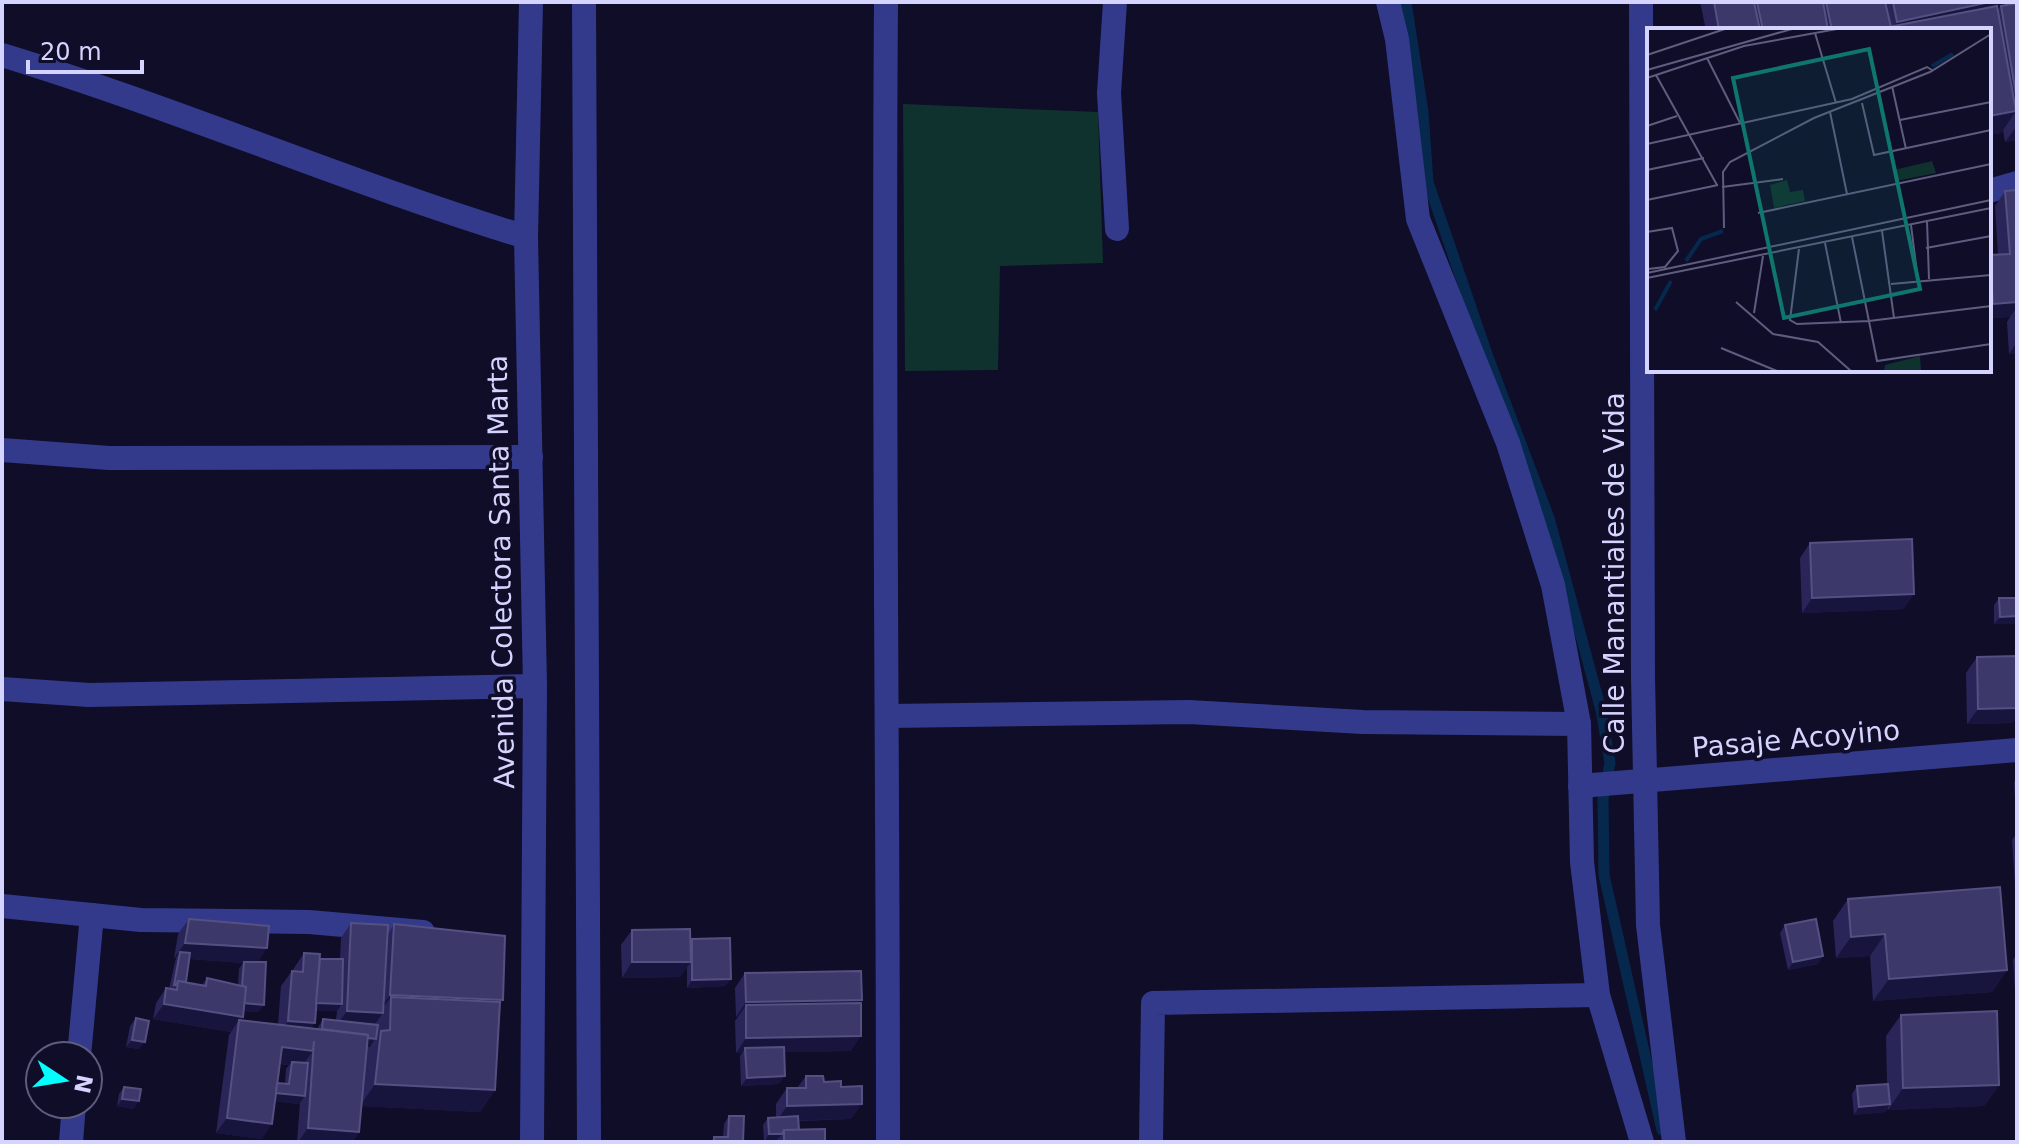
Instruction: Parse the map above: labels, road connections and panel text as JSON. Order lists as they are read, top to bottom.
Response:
{
  "streets": {
    "street": ["Avenida Colectora Santa Marta", "Calle Manantiales de Vida", "Pasaje Acoyino"]
  },
  "crossings": [
    ["Calle Manantiales de Vida", "Pasaje Acoyino"]
  ],
  "scale_bar": "20 m",
  "north": "right"
}
